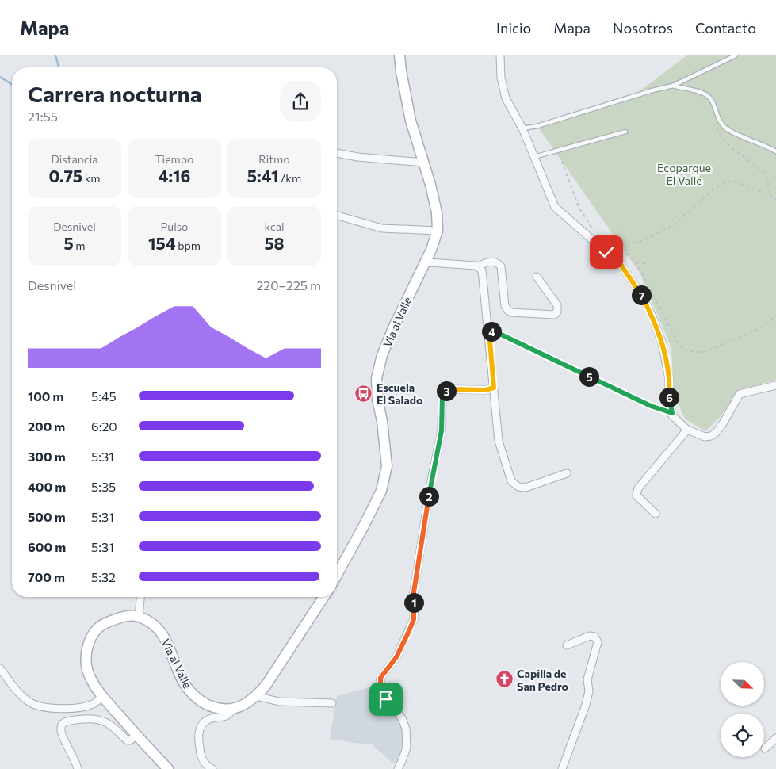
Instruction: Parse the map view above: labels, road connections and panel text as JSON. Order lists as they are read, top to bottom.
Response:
{
  "streets": {
    "main road": ["Via al Valle"]
  },
  "parks": ["Ecoparque El Valle"],
  "places": {
    "bus stop": ["Escuela El Salado"],
    "church": ["Capilla de San Pedro"]
  },
  "north": "bottom right",
  "page": {
    "header": "Mapa",
    "nav": [
      "Inicio",
      "Mapa",
      "Nosotros",
      "Contacto"
    ],
    "heading": ["Carrera nocturna", "21:55"],
    "stats": [
      ["Distancia", "0.75 km"],
      ["Tiempo", "4:16"],
      ["Ritmo", "5:41 /km"],
      ["Desnivel", "5 m"],
      ["Pulso", "154 bpm"],
      ["kcal", "58"]
    ],
    "chart": ["Desnivel", "220–225 m"],
    "pins": [
      "7",
      "4",
      "5",
      "3",
      "6",
      "2",
      "1"
    ],
    "list": [
      {
        "name": "100 m",
        "note": "5:45"
      },
      {
        "name": "200 m",
        "note": "6:20"
      },
      {
        "name": "300 m",
        "note": "5:31"
      },
      {
        "name": "400 m",
        "note": "5:35"
      },
      {
        "name": "500 m",
        "note": "5:31"
      },
      {
        "name": "600 m",
        "note": "5:31"
      },
      {
        "name": "700 m",
        "note": "5:32"
      }
    ]
  }
}
